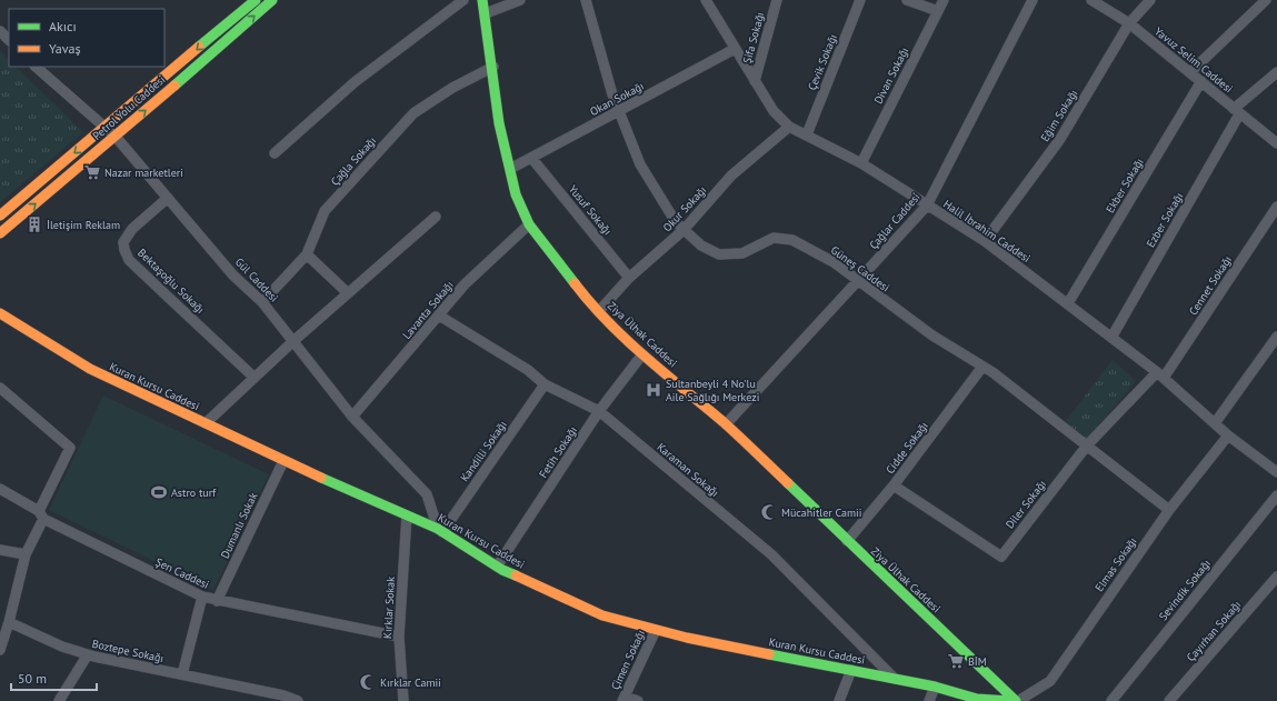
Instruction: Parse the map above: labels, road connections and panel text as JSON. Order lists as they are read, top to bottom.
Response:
{
  "streets": {
    "street": [
      "Şifa Sokağı",
      "Yavuz Selim Caddesi",
      "Çevik Sokağı",
      "Divan Sokağı",
      "Okan Sokağı",
      "Petrol Yolu Caddesi",
      "Eğim Sokağı",
      "Çağla Sokağı",
      "Ekber Sokağı",
      "Okur Sokağı",
      "Yusuf Sokağı",
      "Ezber Sokağı",
      "Çağlar Caddesi",
      "Halil İbrahim Caddesi",
      "Güneş Caddesi",
      "Gül Caddesi",
      "Bektaşoğlu Sokağı",
      "Cennet Sokağı",
      "Lavanta Sokağı",
      "Ziya Ülhak Caddesi",
      "Kuran Kursu Caddesi",
      "Cidde Sokağı",
      "Kandilli Sokağı",
      "Fetih Sokağı",
      "Karaman Sokağı",
      "Diler Sokağı",
      "Dumanlı Sokak",
      "Elmas Sokağı",
      "Şen Caddesi",
      "Sevindik Sokağı",
      "Kırklar Sokak",
      "Çayırhan Sokağı",
      "Boztepe Sokağı",
      "Çimen Sokağı"
    ]
  },
  "crossings": [
    ["Şifa Sokağı", "Halil İbrahim Caddesi"],
    ["Yavuz Selim Caddesi", "Eğim Sokağı"],
    ["Yavuz Selim Caddesi", "Ekber Sokağı"],
    ["Yavuz Selim Caddesi", "Ezber Sokağı"],
    ["Çevik Sokağı", "Halil İbrahim Caddesi"],
    ["Divan Sokağı", "Halil İbrahim Caddesi"],
    ["Okan Sokağı", "Yusuf Sokağı"],
    ["Okan Sokağı", "Halil İbrahim Caddesi"],
    ["Okan Sokağı", "Güneş Caddesi"],
    ["Okan Sokağı", "Ziya Ülhak Caddesi"],
    ["Petrol Yolu Caddesi", "Gül Caddesi"],
    ["Eğim Sokağı", "Halil İbrahim Caddesi"],
    ["Çağla Sokağı", "Gül Caddesi"],
    ["Çağla Sokağı", "Ziya Ülhak Caddesi"],
    ["Ekber Sokağı", "Halil İbrahim Caddesi"],
    ["Okur Sokağı", "Yusuf Sokağı"],
    ["Okur Sokağı", "Halil İbrahim Caddesi"],
    ["Okur Sokağı", "Güneş Caddesi"],
    ["Okur Sokağı", "Ziya Ülhak Caddesi"],
    ["Ezber Sokağı", "Halil İbrahim Caddesi"],
    ["Çağlar Caddesi", "Halil İbrahim Caddesi"],
    ["Çağlar Caddesi", "Güneş Caddesi"],
    ["Çağlar Caddesi", "Ziya Ülhak Caddesi"],
    ["Halil İbrahim Caddesi", "Cennet Sokağı"],
    ["Halil İbrahim Caddesi", "Diler Sokağı"],
    ["Halil İbrahim Caddesi", "Elmas Sokağı"],
    ["Güneş Caddesi", "Cidde Sokağı"],
    ["Güneş Caddesi", "Diler Sokağı"],
    ["Güneş Caddesi", "Elmas Sokağı"],
    ["Gül Caddesi", "Bektaşoğlu Sokağı"],
    ["Gül Caddesi", "Lavanta Sokağı"],
    ["Gül Caddesi", "Kuran Kursu Caddesi"],
    ["Gül Caddesi", "Kandilli Sokağı"],
    ["Cennet Sokağı", "Diler Sokağı"],
    ["Lavanta Sokağı", "Ziya Ülhak Caddesi"],
    ["Lavanta Sokağı", "Karaman Sokağı"],
    ["Ziya Ülhak Caddesi", "Cidde Sokağı"],
    ["Ziya Ülhak Caddesi", "Fetih Sokağı"],
    ["Ziya Ülhak Caddesi", "Elmas Sokağı"],
    ["Kuran Kursu Caddesi", "Kandilli Sokağı"],
    ["Kuran Kursu Caddesi", "Fetih Sokağı"],
    ["Kuran Kursu Caddesi", "Karaman Sokağı"],
    ["Kuran Kursu Caddesi", "Dumanlı Sokak"],
    ["Kuran Kursu Caddesi", "Kırklar Sokak"],
    ["Kuran Kursu Caddesi", "Çimen Sokağı"],
    ["Cidde Sokağı", "Diler Sokağı"],
    ["Kandilli Sokağı", "Karaman Sokağı"],
    ["Fetih Sokağı", "Karaman Sokağı"],
    ["Dumanlı Sokak", "Şen Caddesi"],
    ["Şen Caddesi", "Kırklar Sokak"]
  ],
  "places": {
    "supermarket": ["Nazar marketleri", "BİM"],
    "building": ["İletişim Reklam"],
    "hospital": ["Sultanbeyli 4 No'lu Aile Sağlığı Merkezi"],
    "sports": ["Astro turf"],
    "mosque": ["Mücahitler Camii", "Kırklar Camii"]
  },
  "legend": ["Akıcı", "Yavaş"],
  "scale_bar": "50 m"
}
